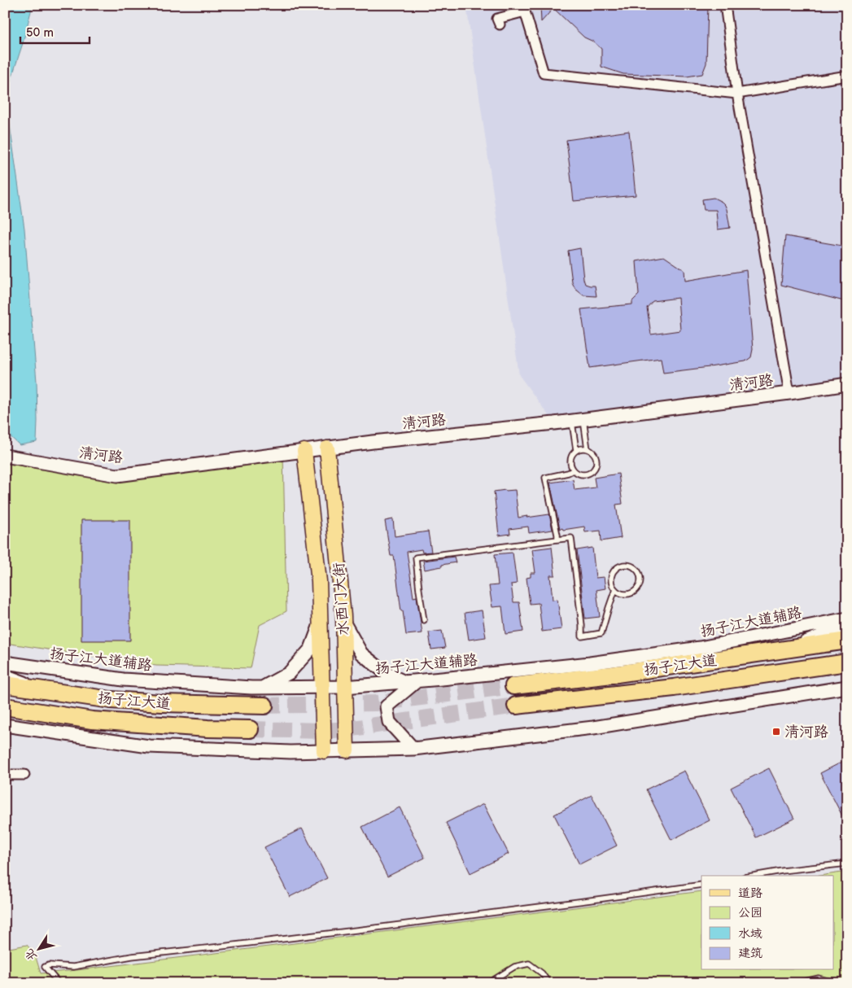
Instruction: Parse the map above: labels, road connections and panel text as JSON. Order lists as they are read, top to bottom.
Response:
{
  "streets": {
    "highway": ["扬子江大道"],
    "main road": ["清河路", "水西门大街", "扬子江大道辅路"]
  },
  "crossings": [
    ["清河路", "水西门大街"],
    ["水西门大街", "扬子江大道辅路"]
  ],
  "places": {
    "transit": ["清河路"]
  },
  "legend": [
    "道路",
    "公园",
    "水域",
    "建筑"
  ],
  "scale_bar": "50 m",
  "north": "bottom left"
}
